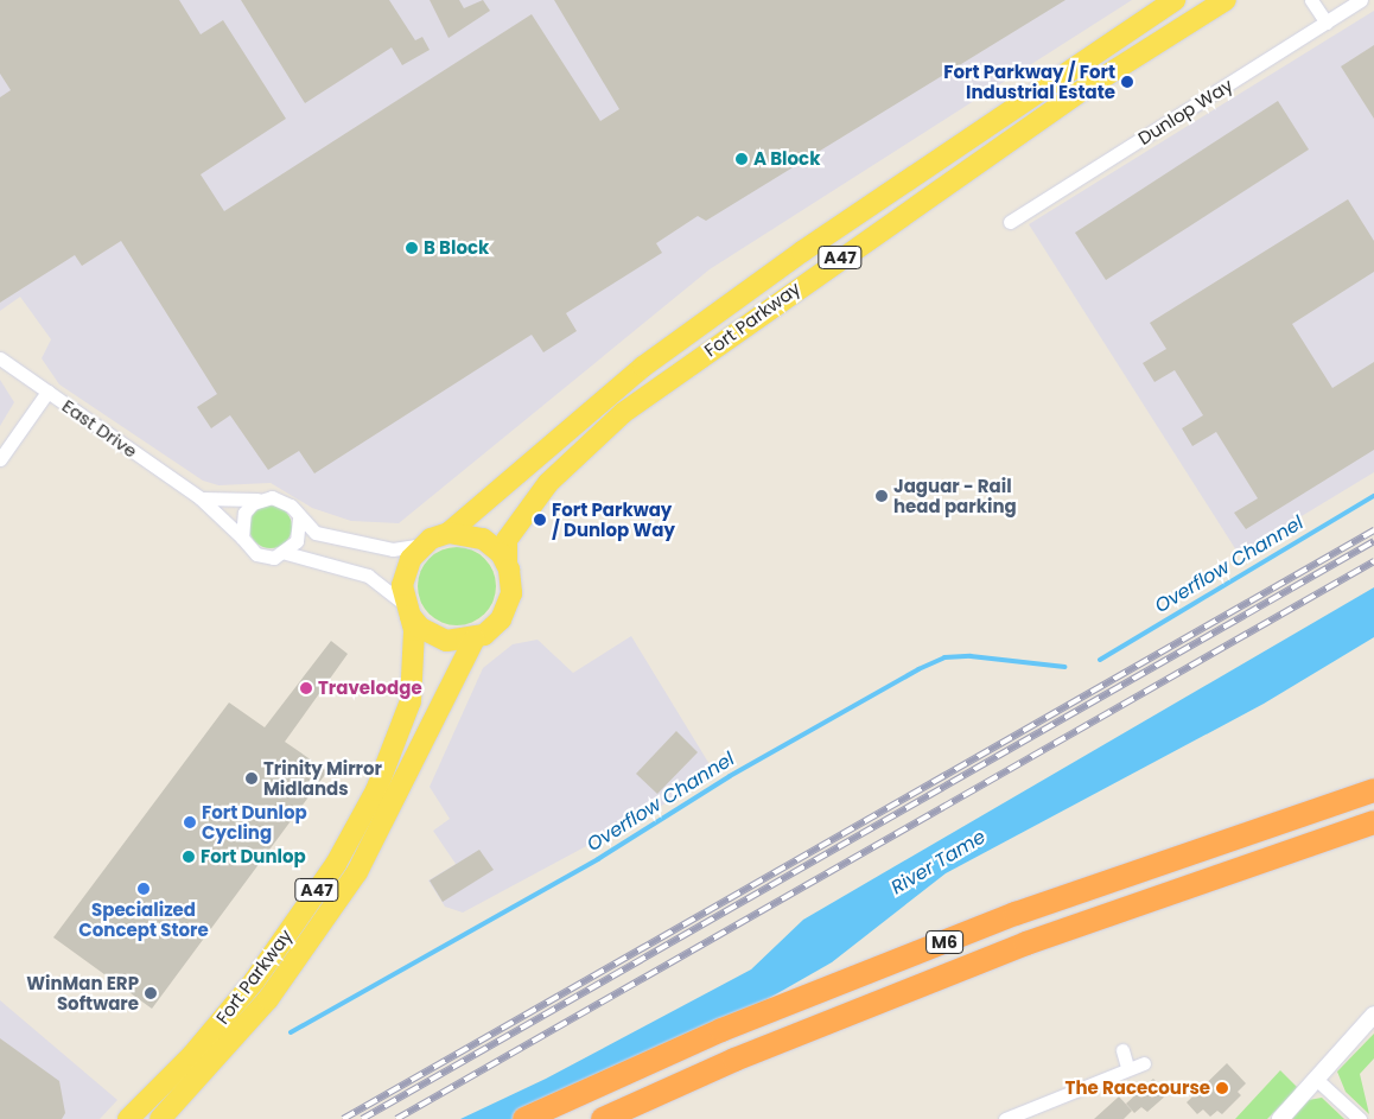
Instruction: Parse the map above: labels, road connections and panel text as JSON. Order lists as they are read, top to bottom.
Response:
{
  "streets": {
    "highway": ["M6"],
    "main road": ["A47", "Fort Parkway"],
    "street": ["Dunlop Way", "East Drive"]
  },
  "water": ["Overflow Channel", "River Tame"],
  "places": [
    "Fort Parkway / Fort Industrial Estate",
    "A Block",
    "B Block",
    "Jaguar - Rail head parking",
    "Fort Parkway / Dunlop Way",
    "Travelodge",
    "Trinity Mirror Midlands",
    "Fort Dunlop Cycling",
    "Fort Dunlop",
    "Specialized Concept Store",
    "WinMan ERP Software",
    "The Racecourse"
  ]
}
